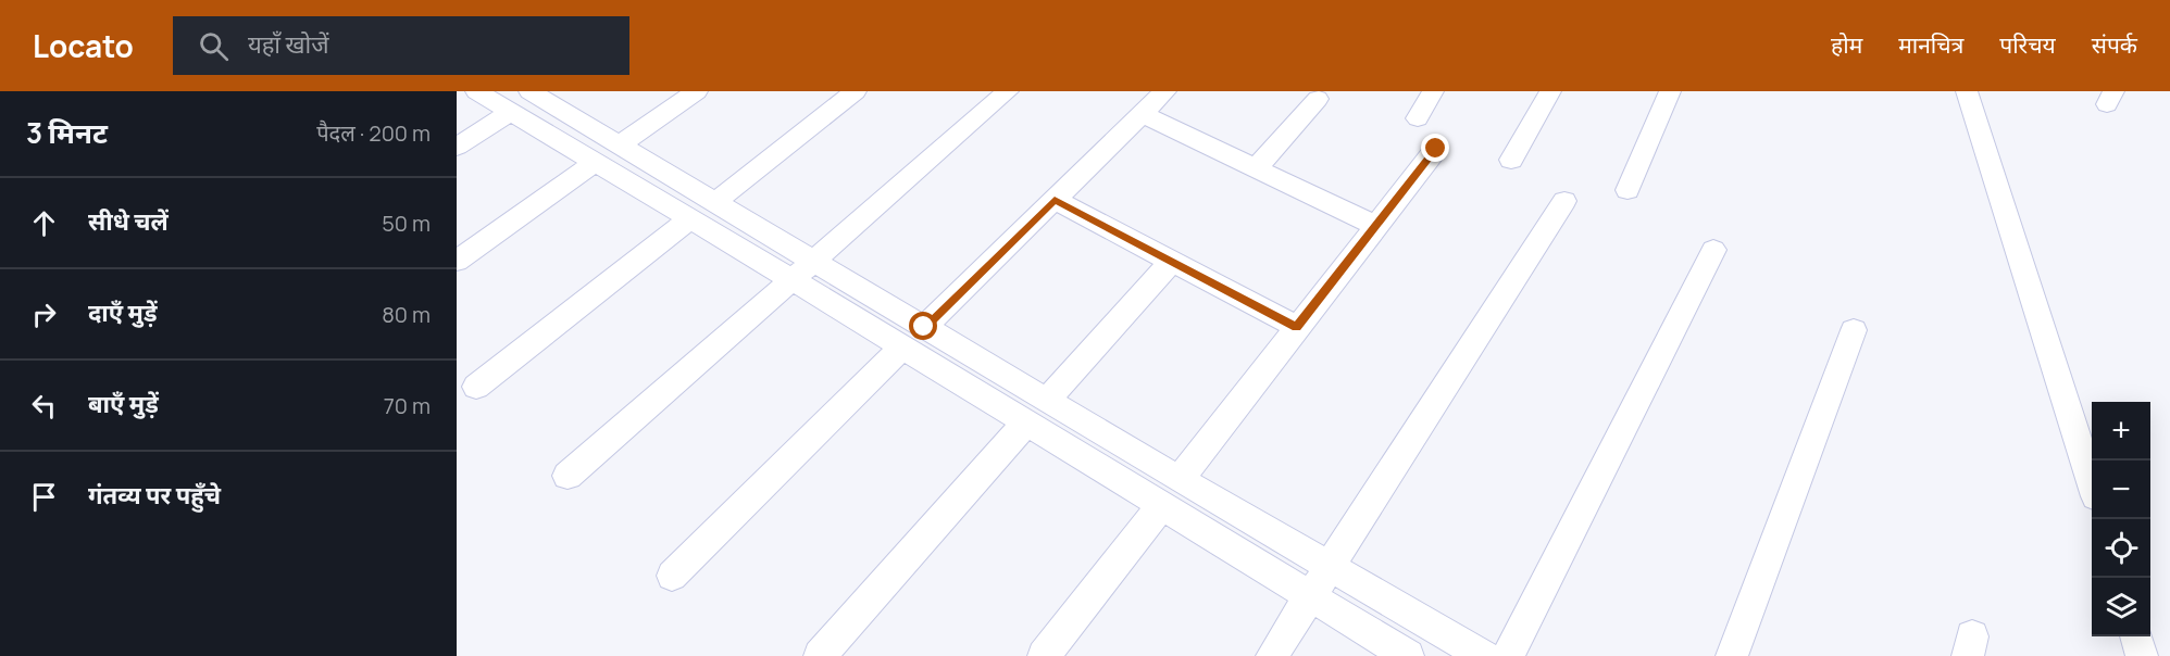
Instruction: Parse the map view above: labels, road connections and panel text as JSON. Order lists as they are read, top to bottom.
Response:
{
  "page": {
    "header": "Locato",
    "search": "यहाँ खोजें",
    "nav": [
      "होम",
      "मानचित्र",
      "परिचय",
      "संपर्क"
    ],
    "heading": ["3 मिनट", "पैदल · 200 m"],
    "list": [
      ["सीधे चलें", "50 m"],
      ["दाएँ मुड़ें", "80 m"],
      ["बाएँ मुड़ें", "70 m"],
      "गंतव्य पर पहुँचे"
    ],
    "map_buttons": ["+", "−"]
  }
}
